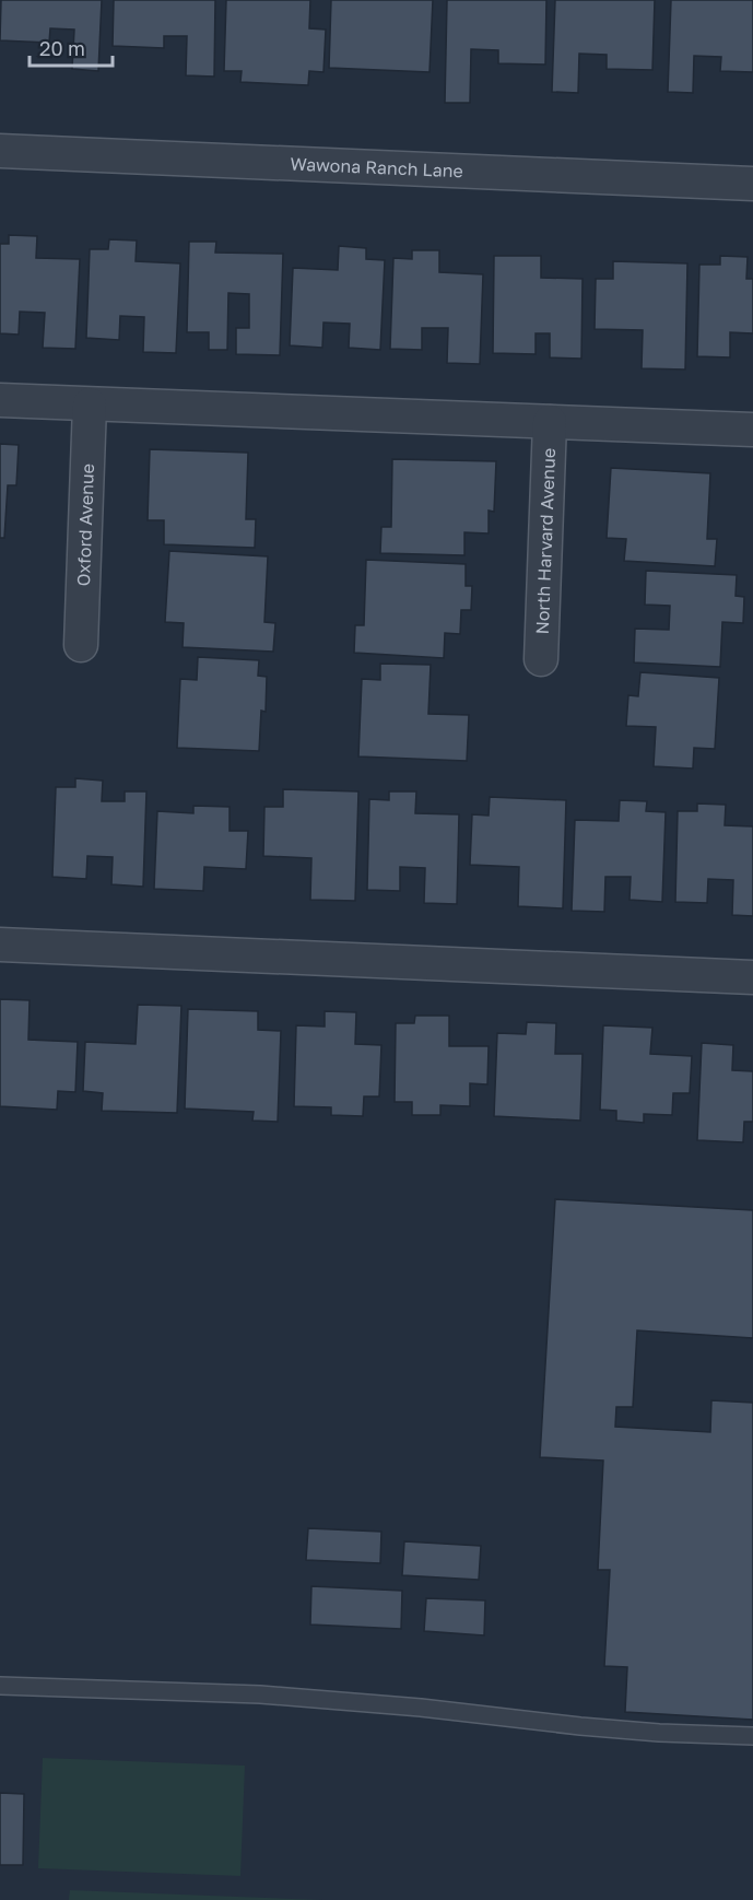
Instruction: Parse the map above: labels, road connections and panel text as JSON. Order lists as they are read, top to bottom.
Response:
{
  "streets": {
    "street": ["Wawona Ranch Lane", "Oxford Avenue", "North Harvard Avenue"]
  },
  "scale_bar": "20 m"
}
